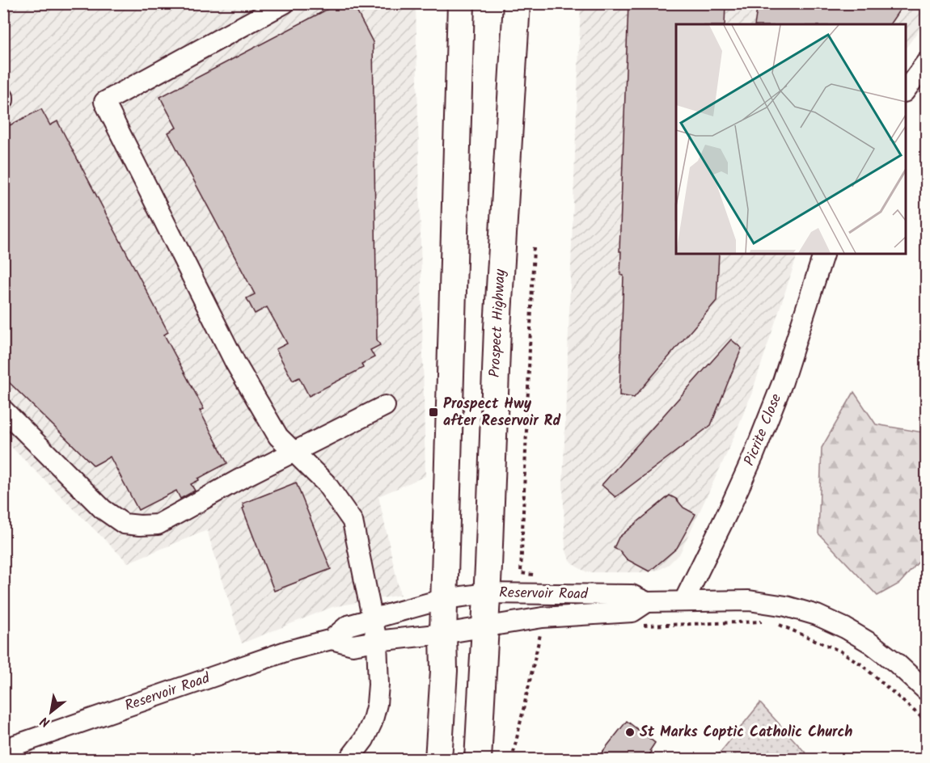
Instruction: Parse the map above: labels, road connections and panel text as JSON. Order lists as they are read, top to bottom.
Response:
{
  "streets": {
    "main road": ["Prospect Highway"],
    "street": ["Picrite Close", "Reservoir Road"]
  },
  "crossings": [
    ["Prospect Highway", "Reservoir Road"],
    ["Picrite Close", "Reservoir Road"]
  ],
  "places": {
    "transit": ["Prospect Hwy after Reservoir Rd"],
    "other": ["St Marks Coptic Catholic Church"]
  },
  "north": "bottom left"
}
